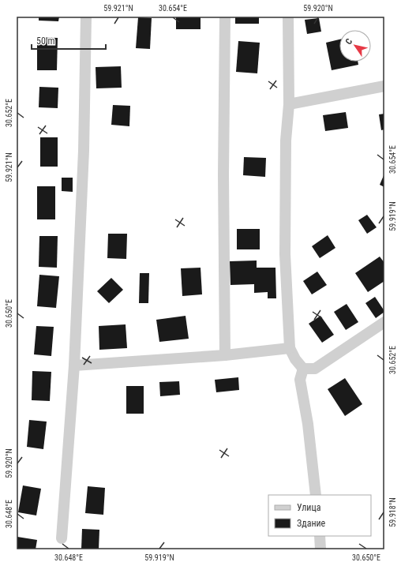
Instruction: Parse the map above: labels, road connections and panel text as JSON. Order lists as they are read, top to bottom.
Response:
{
  "legend": ["Улица", "Здание"],
  "scale_bar": "50 m",
  "north": "top left",
  "coordinates": [
    "59.921°N",
    "30.654°E",
    "59.920°N",
    "30.652°E",
    "59.919°N",
    "30.650°E",
    "59.918°N",
    "30.648°E"
  ]
}
